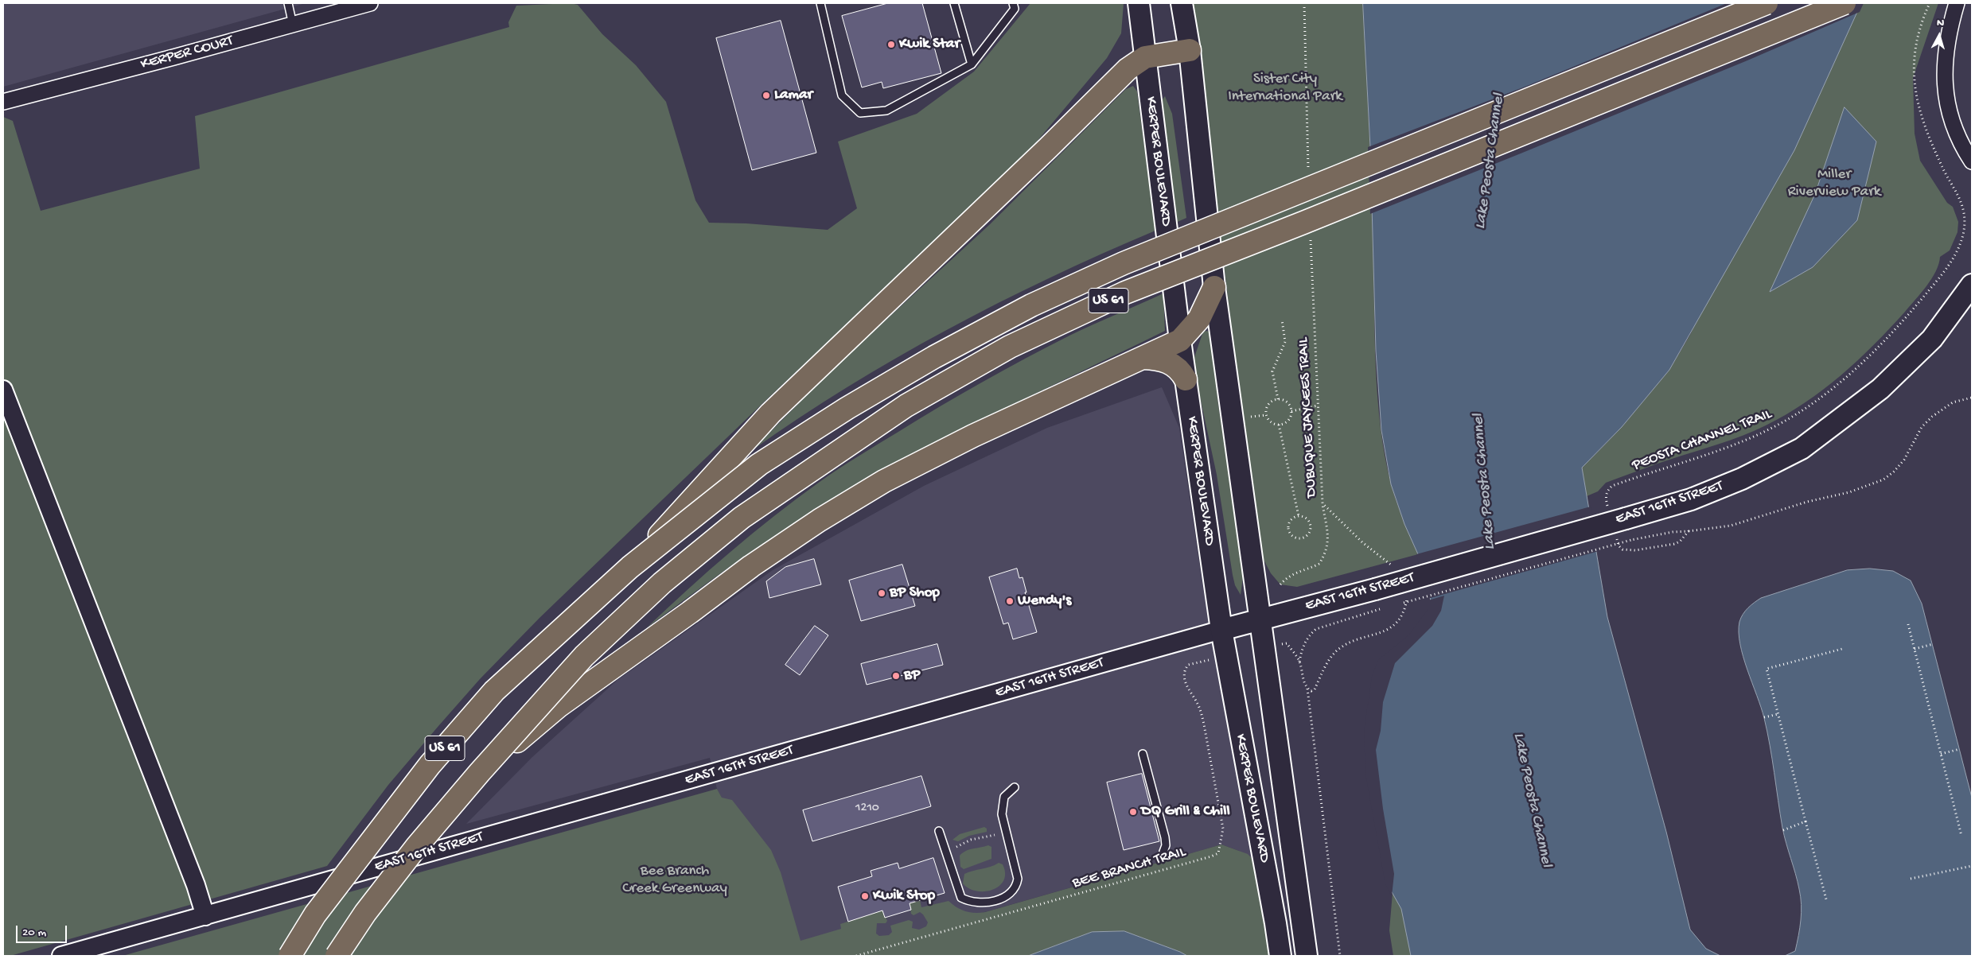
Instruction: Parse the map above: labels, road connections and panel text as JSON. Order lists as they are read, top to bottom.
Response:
{
  "streets": {
    "highway": ["US 61"],
    "main road": ["KERPER BOULEVARD", "EAST 16TH STREET"],
    "street": ["KERPER COURT"],
    "path": ["DUBUQUE JAYCEES TRAIL", "PEOSTA CHANNEL TRAIL", "BEE BRANCH TRAIL"]
  },
  "crossings": [
    ["KERPER BOULEVARD", "EAST 16TH STREET"],
    ["PEOSTA CHANNEL TRAIL", "EAST 16TH STREET"]
  ],
  "water": ["Lake Peosta Channel"],
  "parks": ["Sister City International Park", "Miller Riverview Park", "Bee Branch Creek Greenway"],
  "places": [
    "Kwik Star",
    "Lamar",
    "BP Shop",
    "Wendy's",
    "BP",
    "DQ Grill & Chill",
    "Kwik Stop"
  ],
  "house_numbers": ["1210"],
  "scale_bar": "20 m",
  "north": "top"
}
